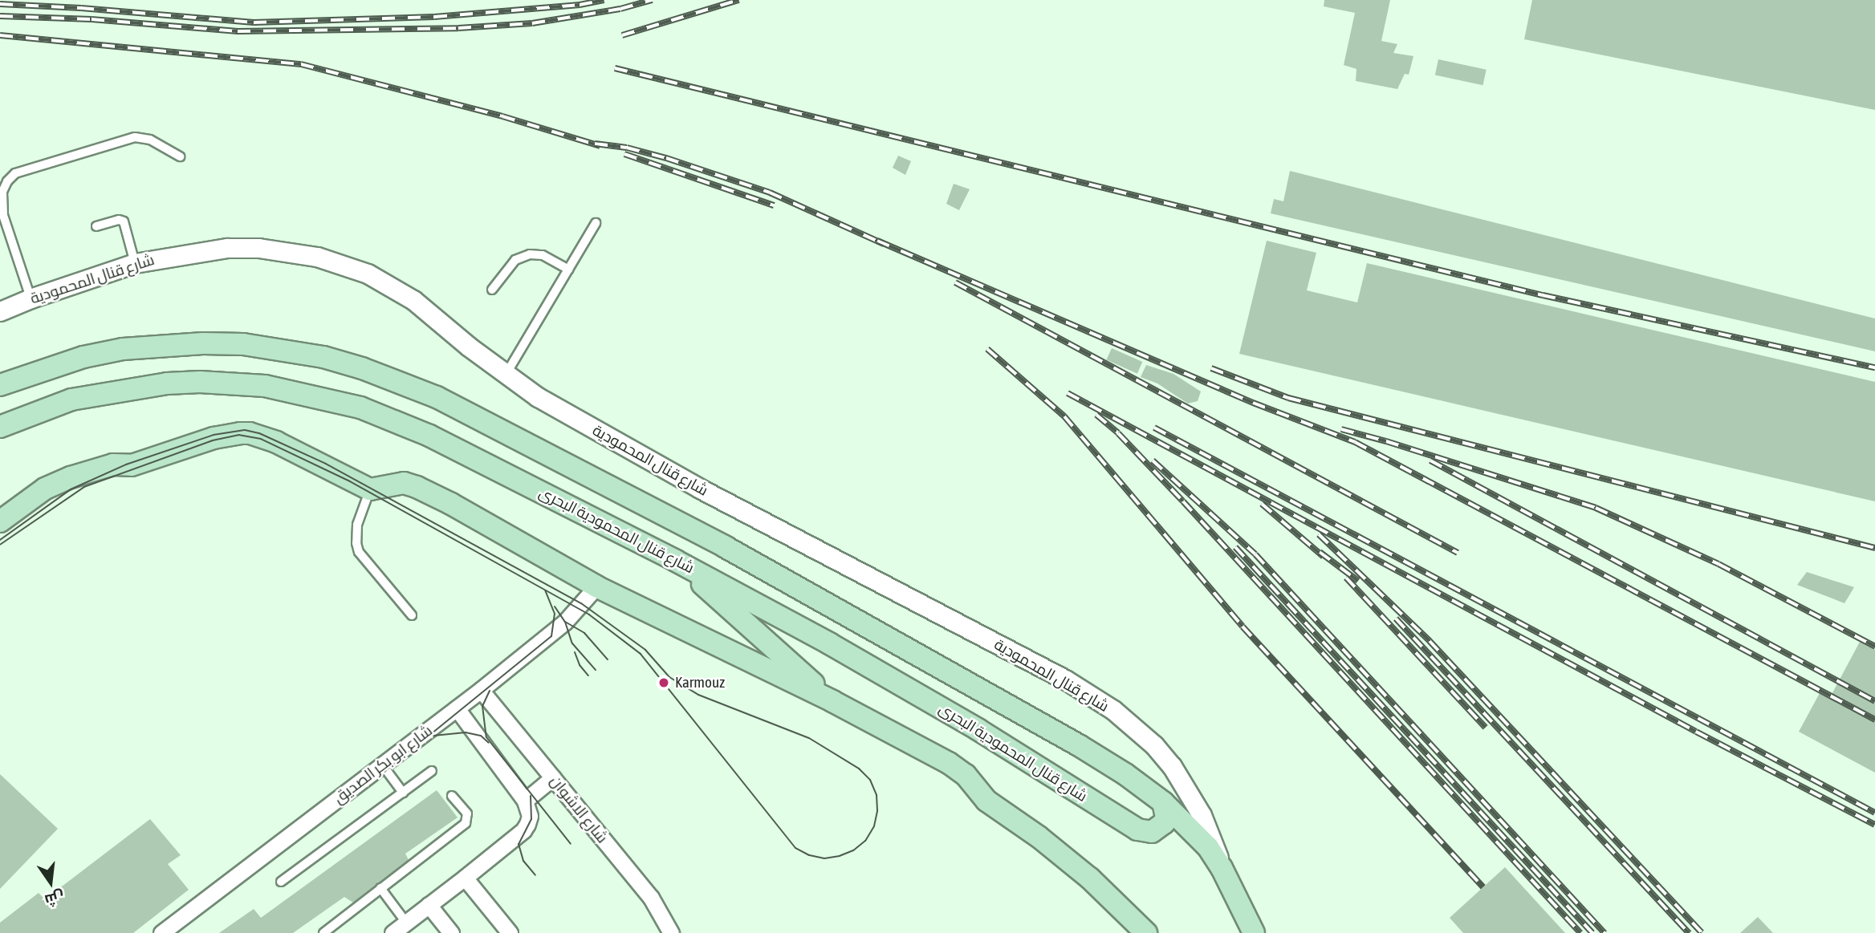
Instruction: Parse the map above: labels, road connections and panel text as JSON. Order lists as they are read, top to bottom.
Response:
{
  "streets": {
    "main road": ["شارع قنال المحمودية البحرى"],
    "street": ["شارع قنال المحمودية", "شارع ابو بكر الصديق", "شارع الاشوان"]
  },
  "crossings": [
    ["شارع ابو بكر الصديق", "شارع الاشوان"]
  ],
  "places": ["Karmouz"],
  "north": "bottom"
}
